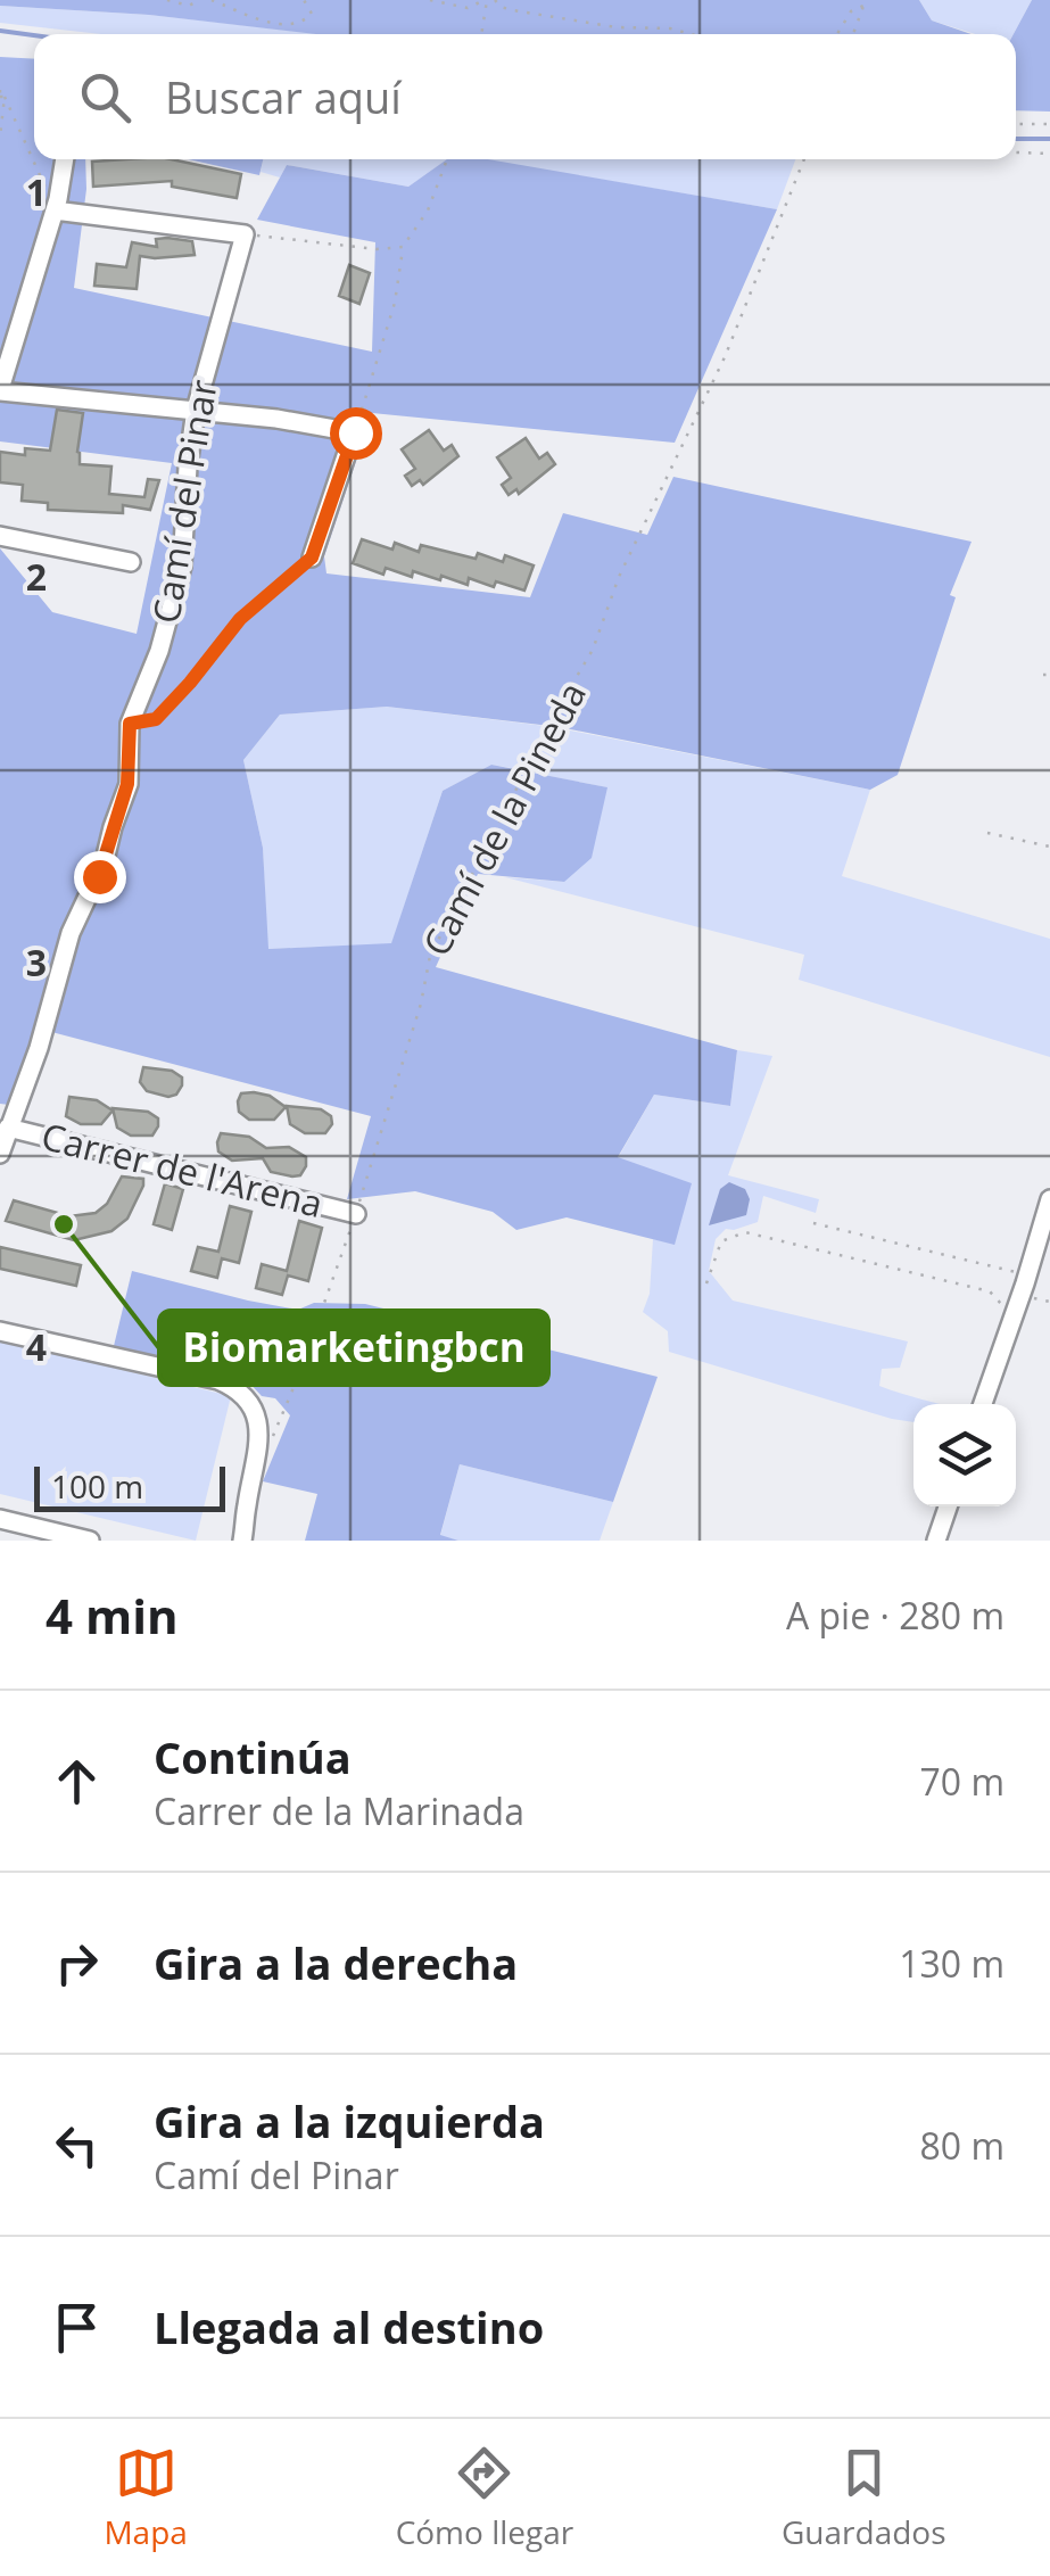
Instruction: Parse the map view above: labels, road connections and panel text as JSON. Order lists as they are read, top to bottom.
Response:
{
  "streets": {
    "street": ["Camí del Pinar", "Carrer de l'Arena"],
    "path": ["Camí de la Pineda"]
  },
  "crossings": [
    ["Camí del Pinar", "Carrer de l'Arena"],
    ["Camí de la Pineda", "Carrer de l'Arena"]
  ],
  "places": ["Biomarketingbcn"],
  "scale_bar": "100 m",
  "page": {
    "search": "Buscar aquí",
    "scale": "100 m",
    "heading": ["4 min", "A pie · 280 m"],
    "list": [
      ["Continúa", "Carrer de la Marinada", "70 m"],
      ["Gira a la derecha", "130 m"],
      ["Gira a la izquierda", "Camí del Pinar", "80 m"],
      "Llegada al destino"
    ],
    "nav": ["Mapa", "Cómo llegar", "Guardados"]
  },
  "grid": {
    "rows": [
      "1",
      "2",
      "3",
      "4"
    ]
  }
}
